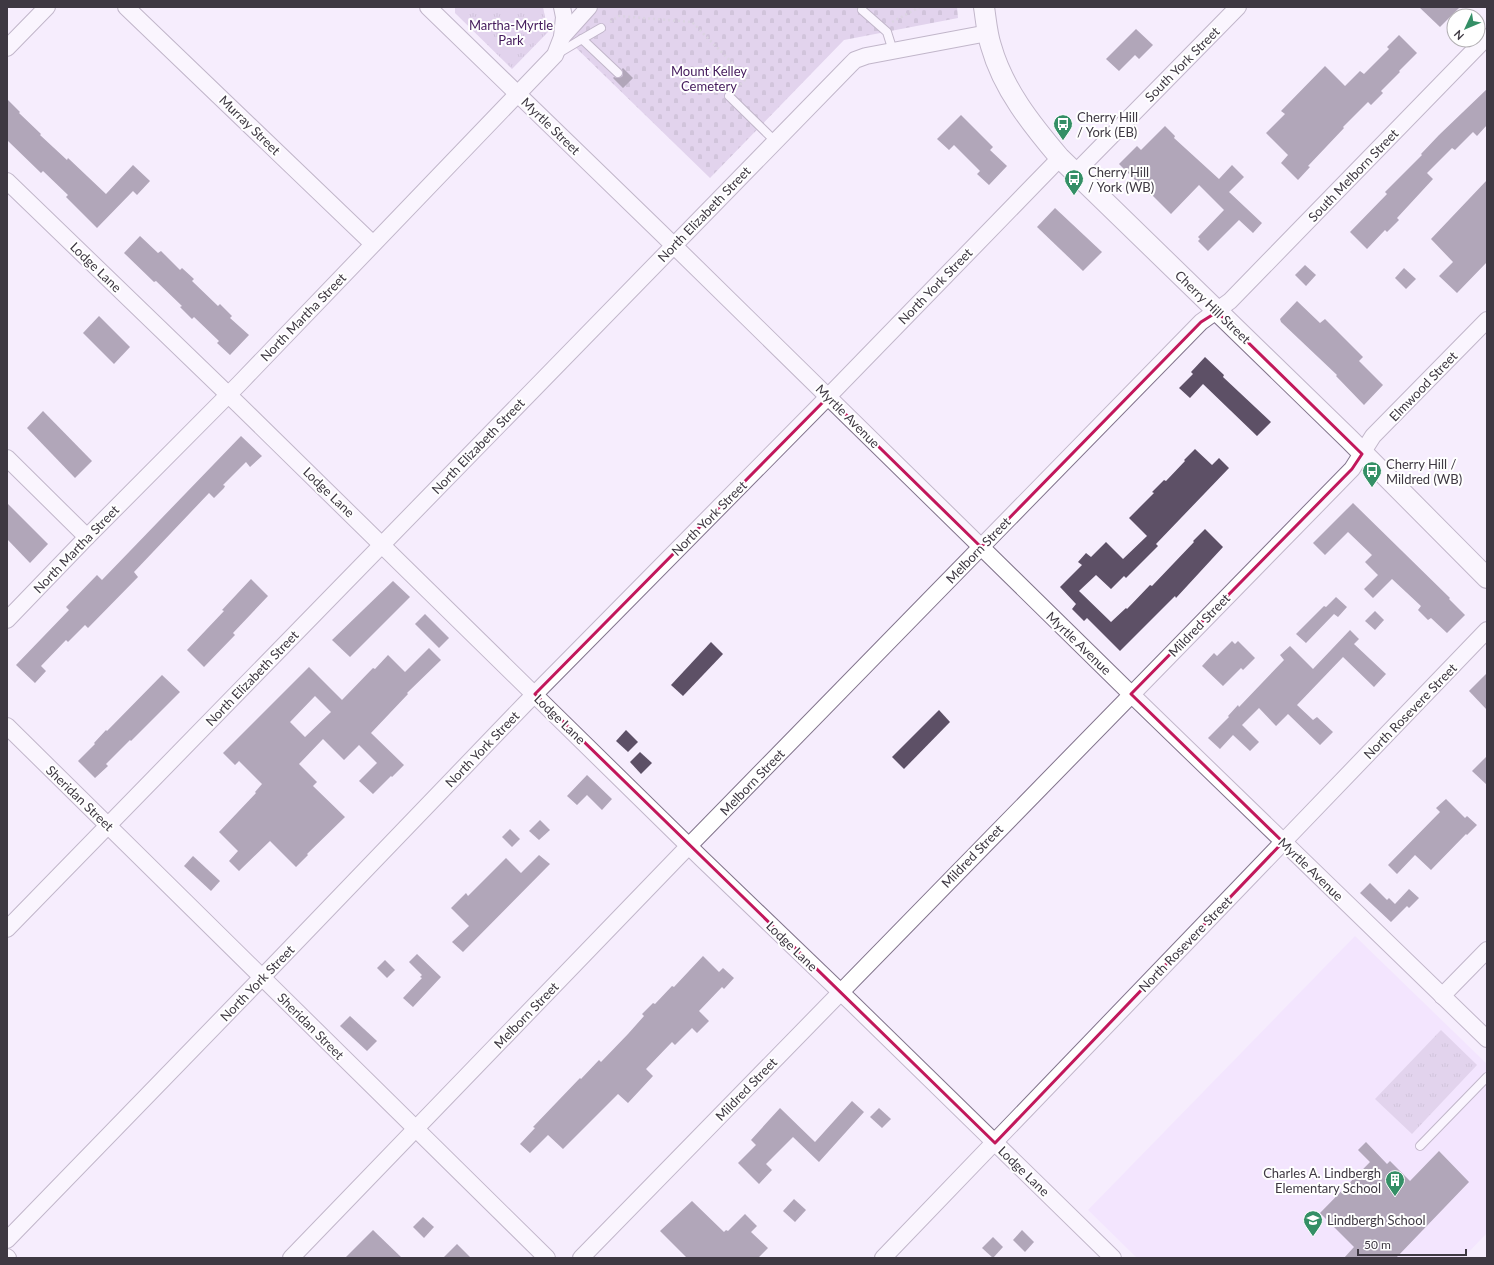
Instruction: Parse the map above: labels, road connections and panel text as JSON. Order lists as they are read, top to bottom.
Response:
{
  "streets": {
    "street": [
      "South York Street",
      "Murray Street",
      "Myrtle Street",
      "South Melborn Street",
      "North Elizabeth Street",
      "Lodge Lane",
      "North York Street",
      "Cherry Hill Street",
      "North Martha Street",
      "Elmwood Street",
      "Myrtle Avenue",
      "Melborn Street",
      "Mildred Street",
      "North Rosevere Street",
      "Sheridan Street"
    ]
  },
  "crossings": [
    ["South York Street", "Cherry Hill Street"],
    ["Murray Street", "North Martha Street"],
    ["Myrtle Street", "North Elizabeth Street"],
    ["Myrtle Street", "North Martha Street"],
    ["Myrtle Street", "Myrtle Avenue"],
    ["South Melborn Street", "Cherry Hill Street"],
    ["South Melborn Street", "Melborn Street"],
    ["North Elizabeth Street", "Lodge Lane"],
    ["North Elizabeth Street", "Cherry Hill Street"],
    ["North Elizabeth Street", "Myrtle Avenue"],
    ["North Elizabeth Street", "Sheridan Street"],
    ["Lodge Lane", "North York Street"],
    ["Lodge Lane", "North Martha Street"],
    ["Lodge Lane", "Melborn Street"],
    ["Lodge Lane", "Mildred Street"],
    ["Lodge Lane", "North Rosevere Street"],
    ["North York Street", "Cherry Hill Street"],
    ["North York Street", "Myrtle Avenue"],
    ["North York Street", "Sheridan Street"],
    ["Cherry Hill Street", "Elmwood Street"],
    ["Cherry Hill Street", "Melborn Street"],
    ["Cherry Hill Street", "Mildred Street"],
    ["Elmwood Street", "Mildred Street"],
    ["Myrtle Avenue", "Melborn Street"],
    ["Myrtle Avenue", "Mildred Street"],
    ["Myrtle Avenue", "North Rosevere Street"],
    ["Melborn Street", "Sheridan Street"]
  ],
  "parks": ["Martha-Myrtle Park", "Mount Kelley Cemetery"],
  "places": {
    "bus stop": ["Cherry Hill / York (EB)", "Cherry Hill / York (WB)", "Cherry Hill / Mildred (WB)"],
    "building": ["Charles A. Lindbergh Elementary School"],
    "school or university": ["Lindbergh School"]
  },
  "scale_bar": "50 m",
  "north": "bottom left"
}
